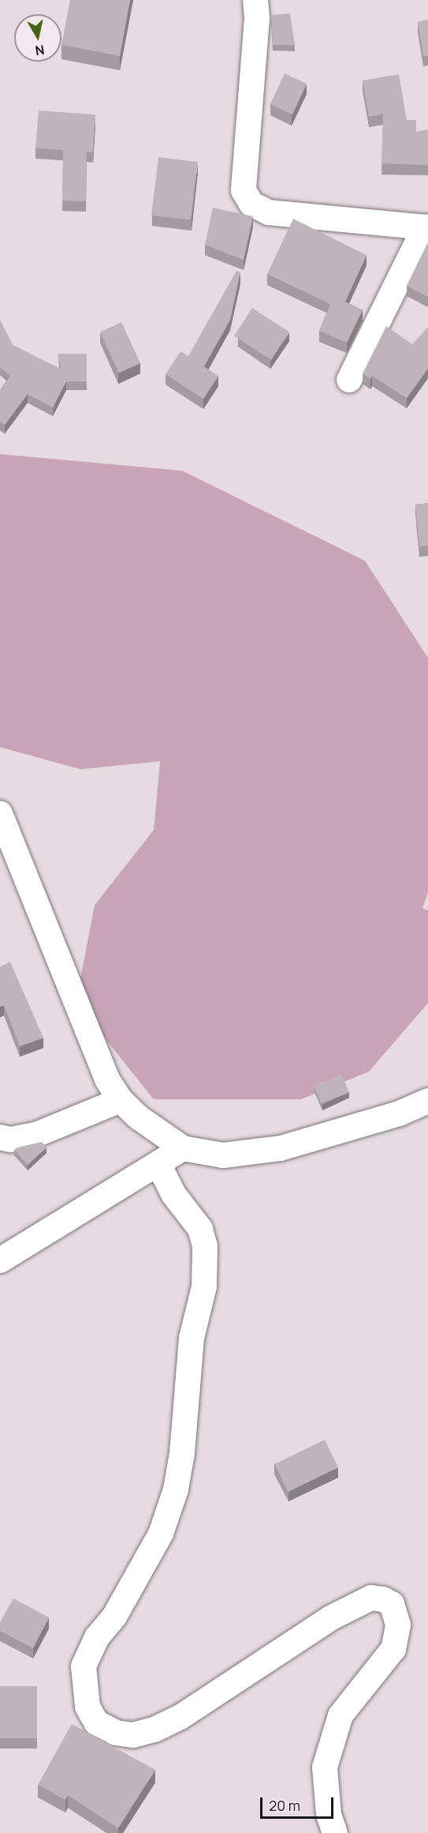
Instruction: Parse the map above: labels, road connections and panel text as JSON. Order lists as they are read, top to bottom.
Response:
{
  "scale_bar": "20 m",
  "north": "bottom"
}
